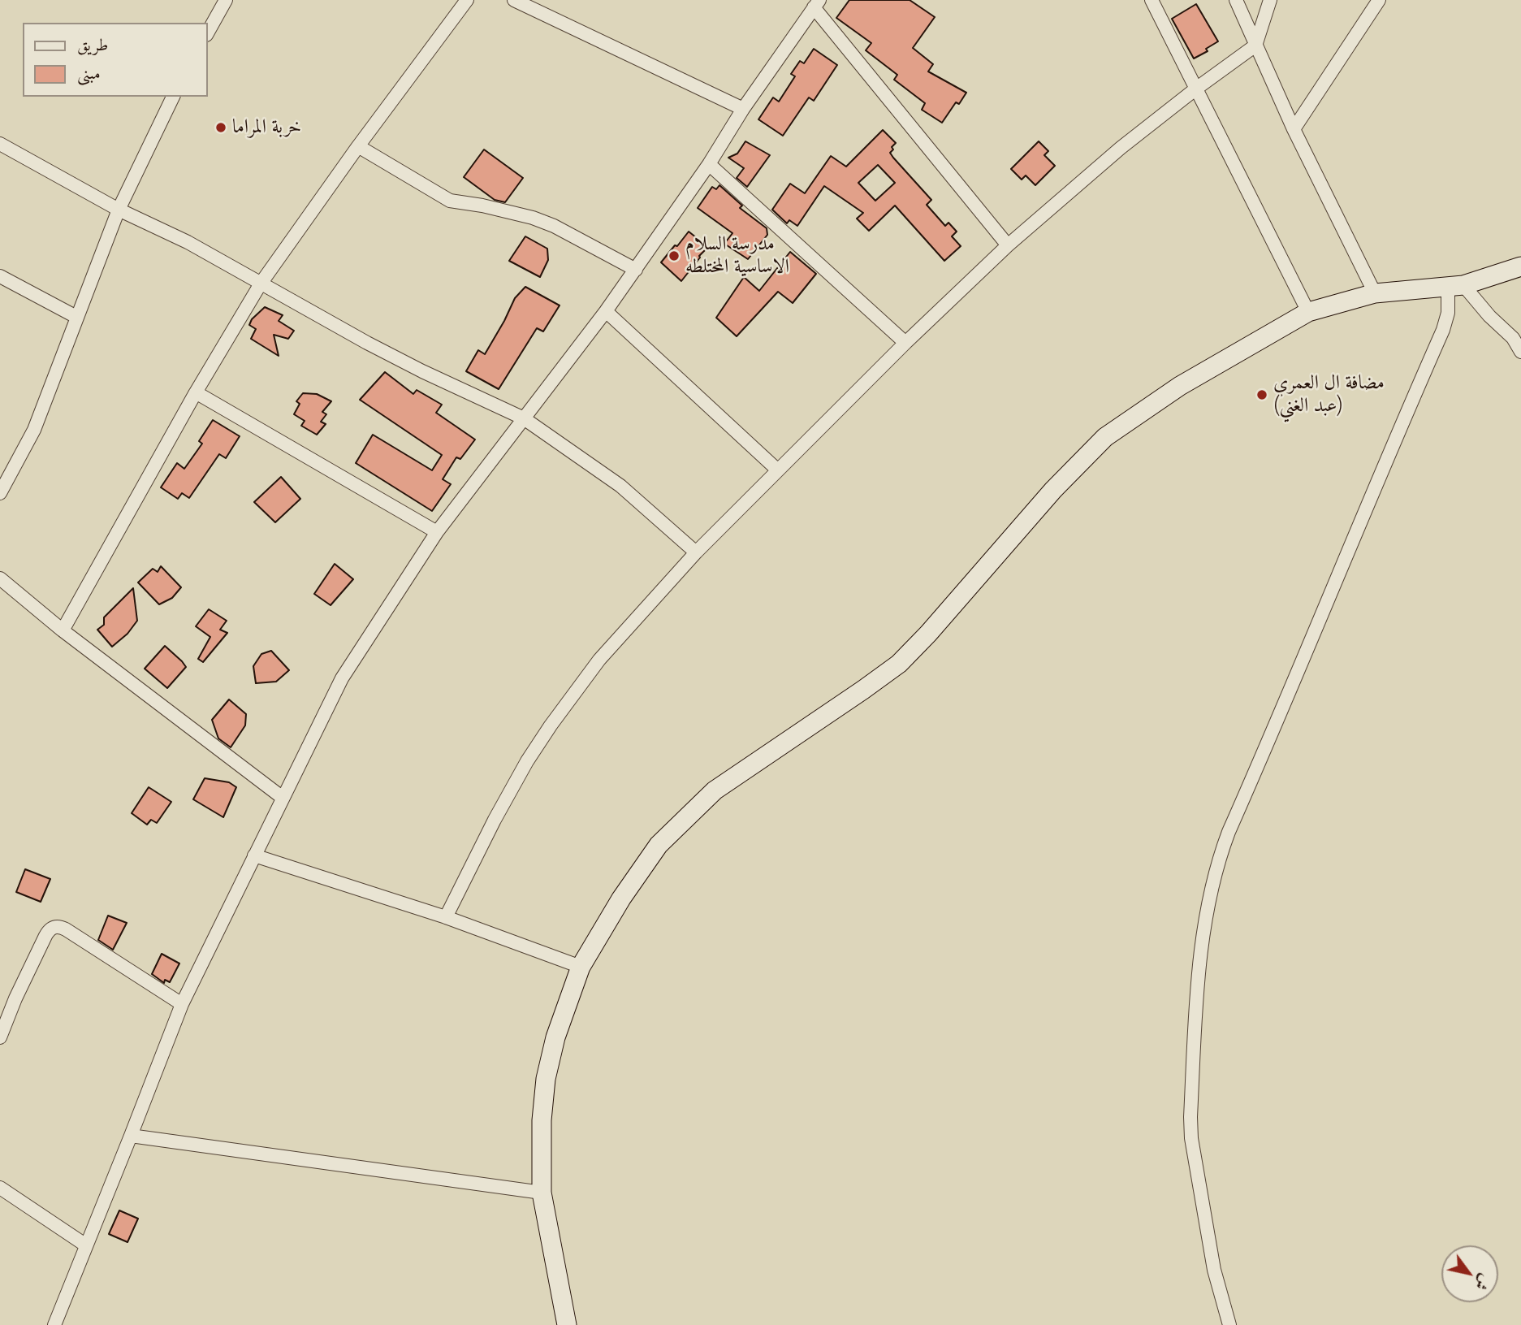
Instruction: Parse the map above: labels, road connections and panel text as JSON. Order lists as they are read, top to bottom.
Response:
{
  "places": ["خربة المراما", "مدرسة السلام الاساسية المختلطه", "مضافة ال العمري (عبد الغني)"],
  "legend": ["طريق", "مبنى"],
  "north": "bottom right"
}
